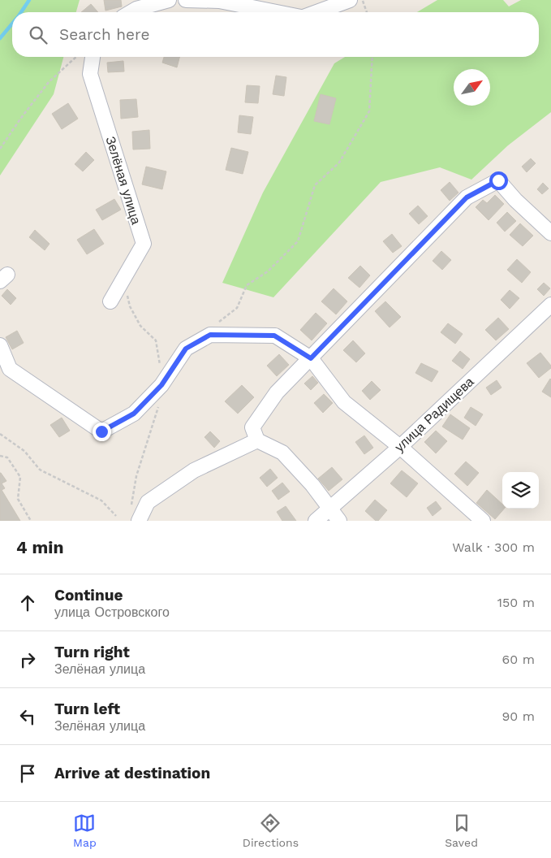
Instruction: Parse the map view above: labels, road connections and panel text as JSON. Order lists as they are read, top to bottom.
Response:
{
  "streets": {
    "street": ["Зелёная улица", "улица Радищева"]
  },
  "north": "top right",
  "page": {
    "search": "Search here",
    "heading": ["4 min", "Walk · 300 m"],
    "list": [
      ["Continue", "улица Островского", "150 m"],
      ["Turn right", "Зелёная улица", "60 m"],
      ["Turn left", "Зелёная улица", "90 m"],
      "Arrive at destination"
    ],
    "nav": ["Map", "Directions", "Saved"]
  }
}
